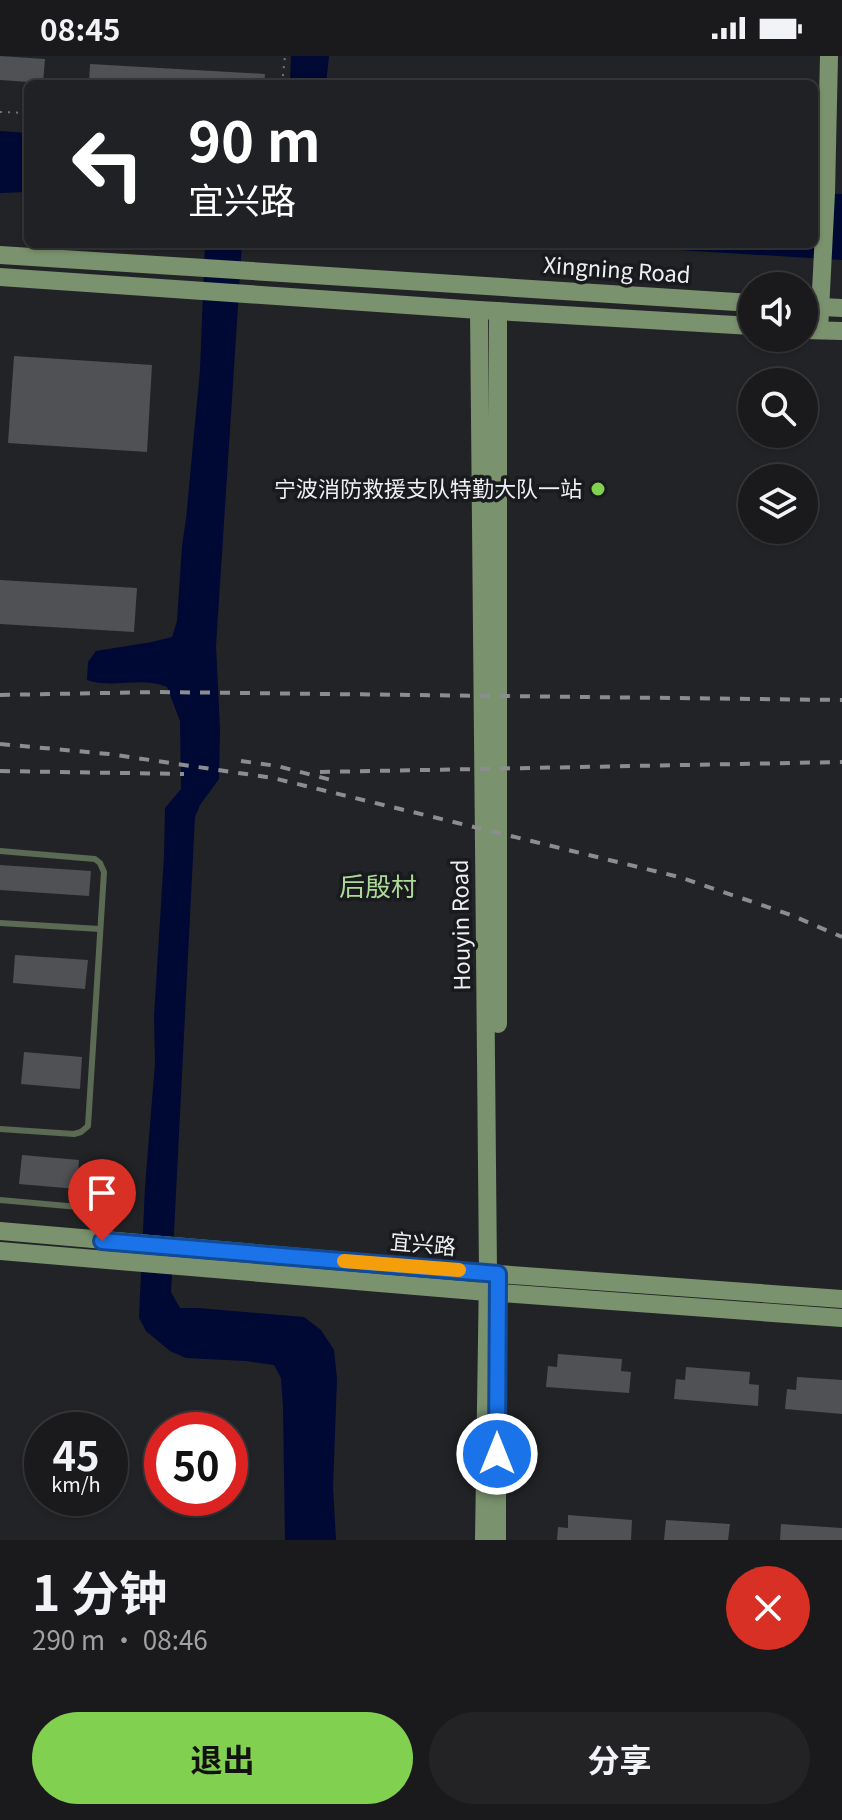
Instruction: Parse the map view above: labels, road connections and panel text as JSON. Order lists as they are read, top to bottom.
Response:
{
  "streets": {
    "main road": ["Xingning Road", "Houyin Road", "宜兴路"]
  },
  "crossings": [
    ["Houyin Road", "宜兴路"]
  ],
  "districts": ["后殷村"],
  "places": ["宁波消防救援支队特勤大队一站"],
  "page": {
    "status": "08:45",
    "turn": ["90 m", "宜兴路"],
    "speed": "45 km/h",
    "limit": "50",
    "heading": ["1 分钟", "290 m · 08:46"],
    "buttons": ["退出", "分享"]
  }
}
